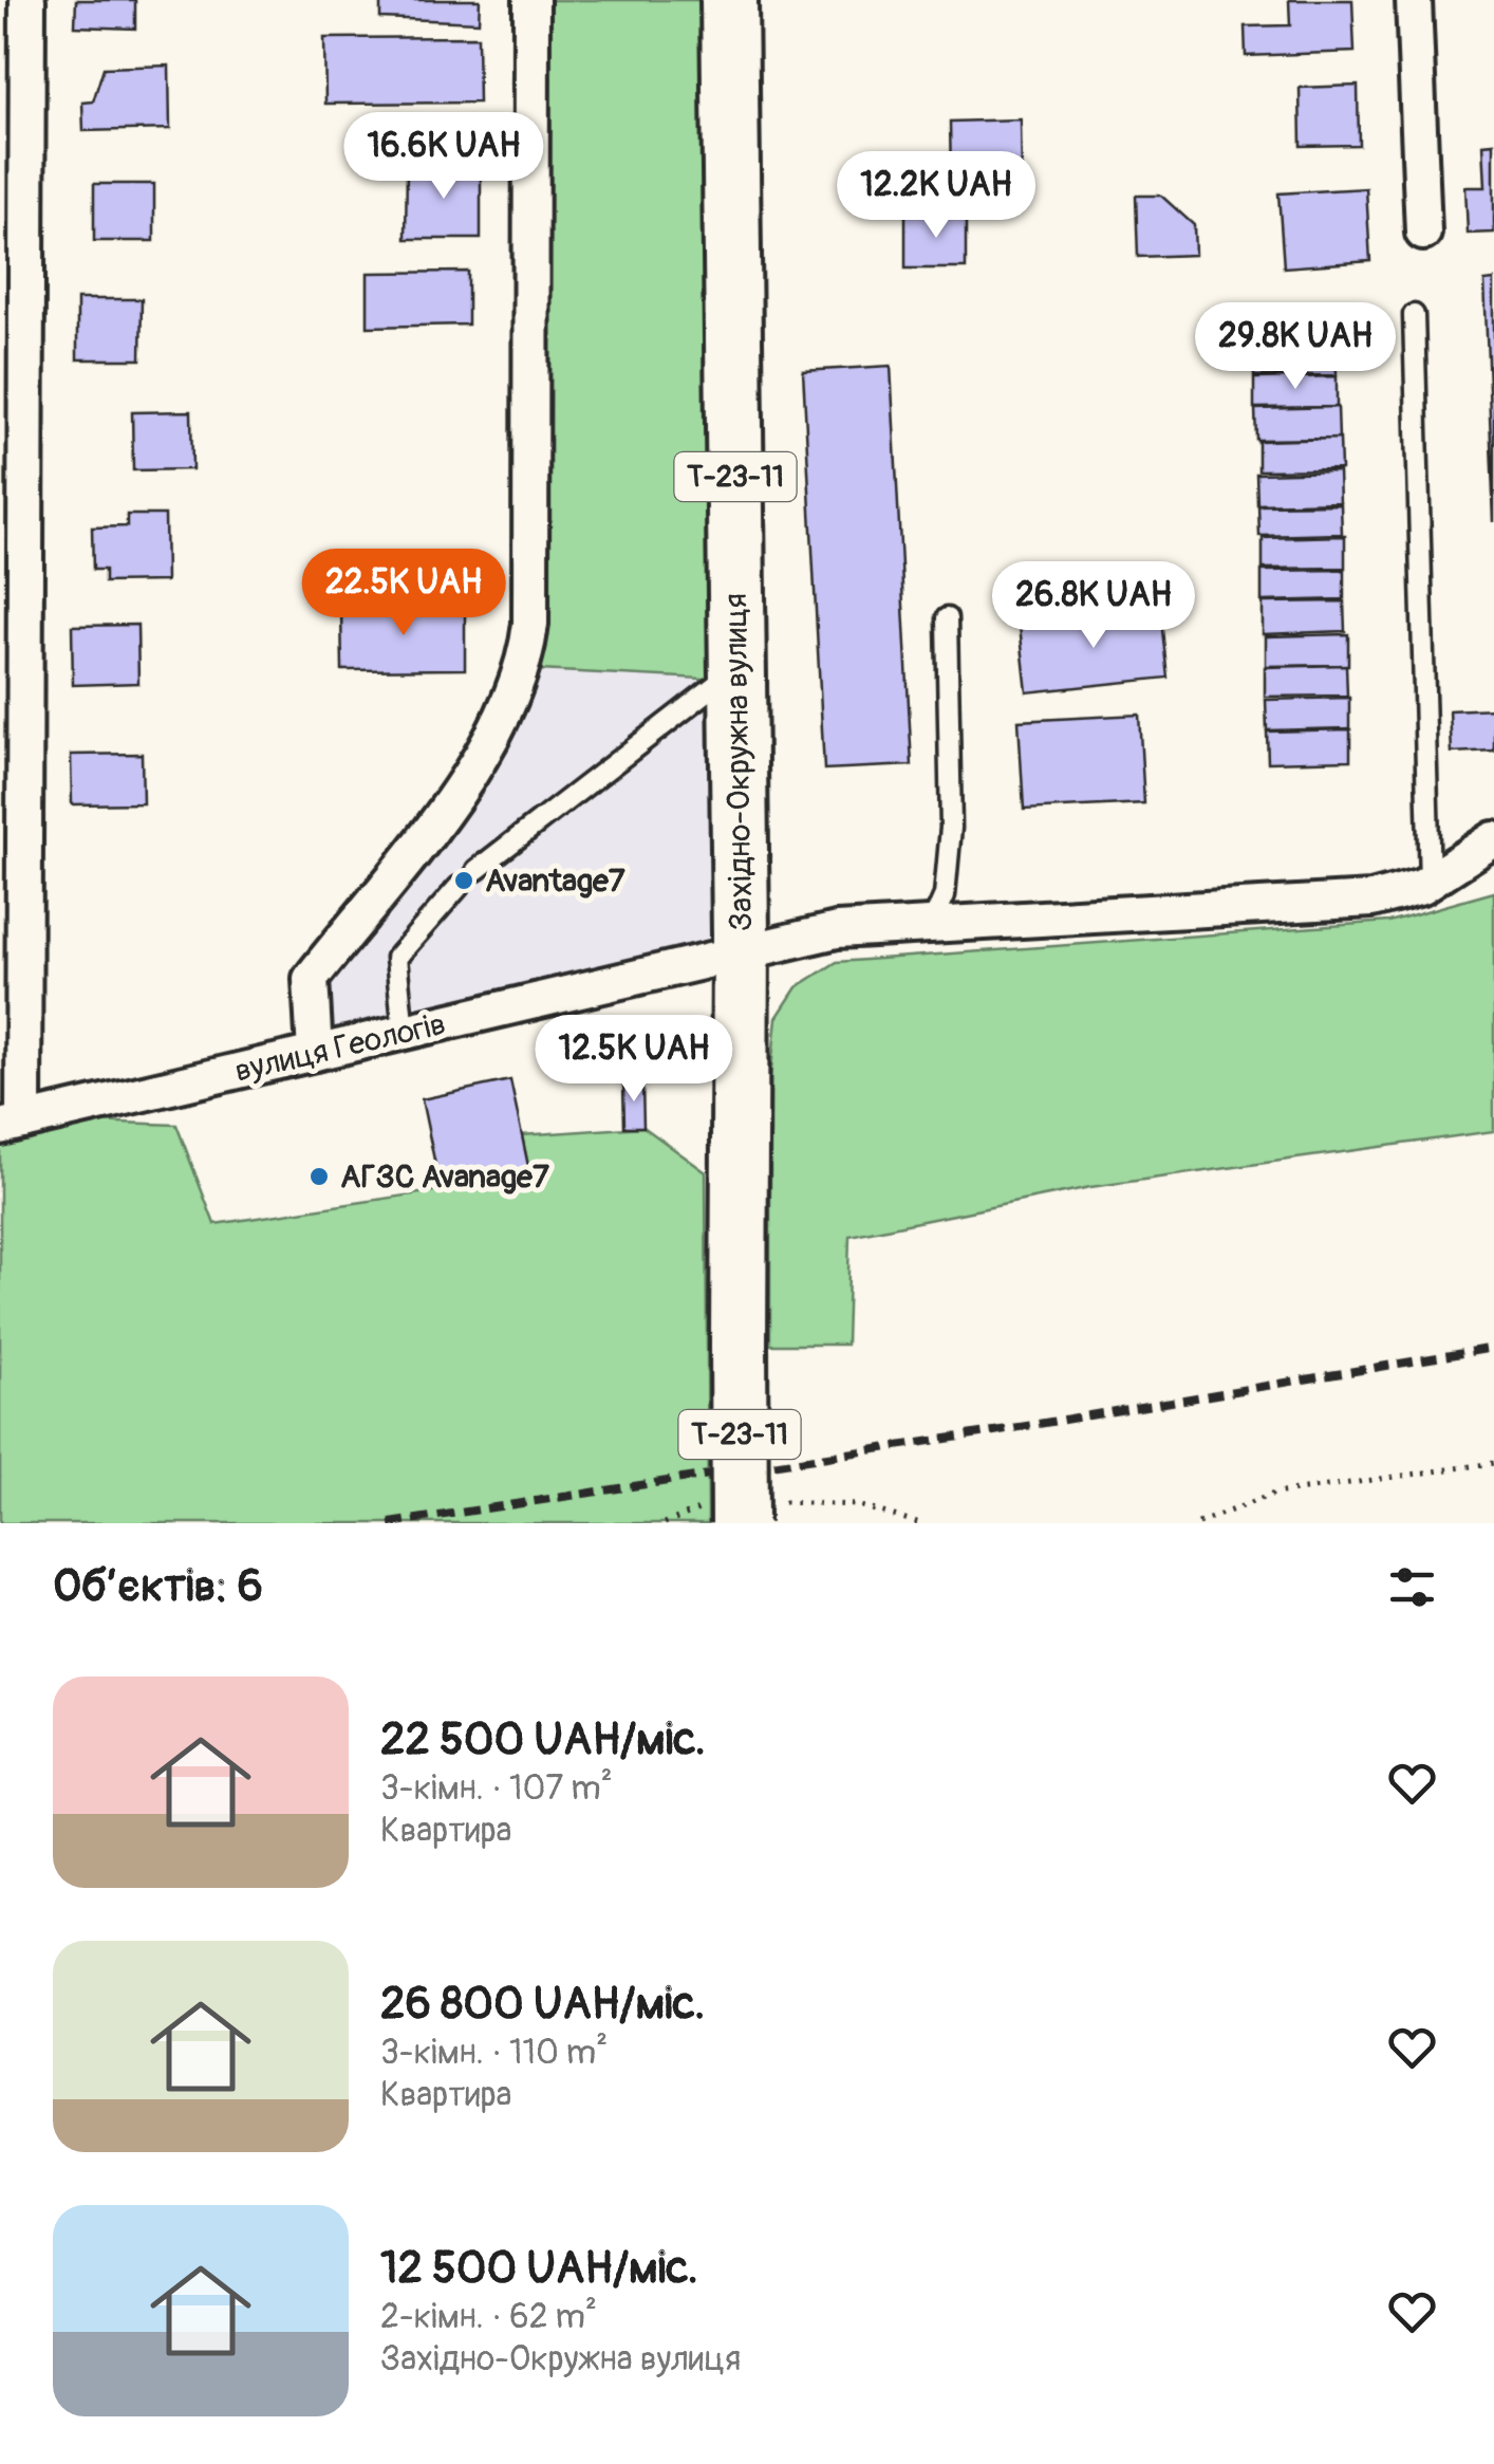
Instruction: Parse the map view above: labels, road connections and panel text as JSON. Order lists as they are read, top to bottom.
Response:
{
  "streets": {
    "main road": ["Т-23-11", "Західно-Окружна вулиця"],
    "street": ["вулиця Геологів"]
  },
  "crossings": [
    ["Західно-Окружна вулиця", "вулиця Геологів"]
  ],
  "places": ["Avantage7", "АГЗС Avanage7"],
  "page": {
    "price": [
      "16.6K UAH",
      "12.2K UAH",
      "29.8K UAH",
      "22.5K UAH",
      "26.8K UAH",
      "12.5K UAH"
    ],
    "heading": "Об’єктів: 6",
    "list": [
      {
        "name": "22 500 UAH/міс.",
        "note": "3-кімн. · 107 m² · Квартира"
      },
      {
        "name": "26 800 UAH/міс.",
        "note": "3-кімн. · 110 m² · Квартира"
      },
      {
        "name": "12 500 UAH/міс.",
        "note": "2-кімн. · 62 m² · Західно-Окружна вулиця"
      }
    ]
  }
}
